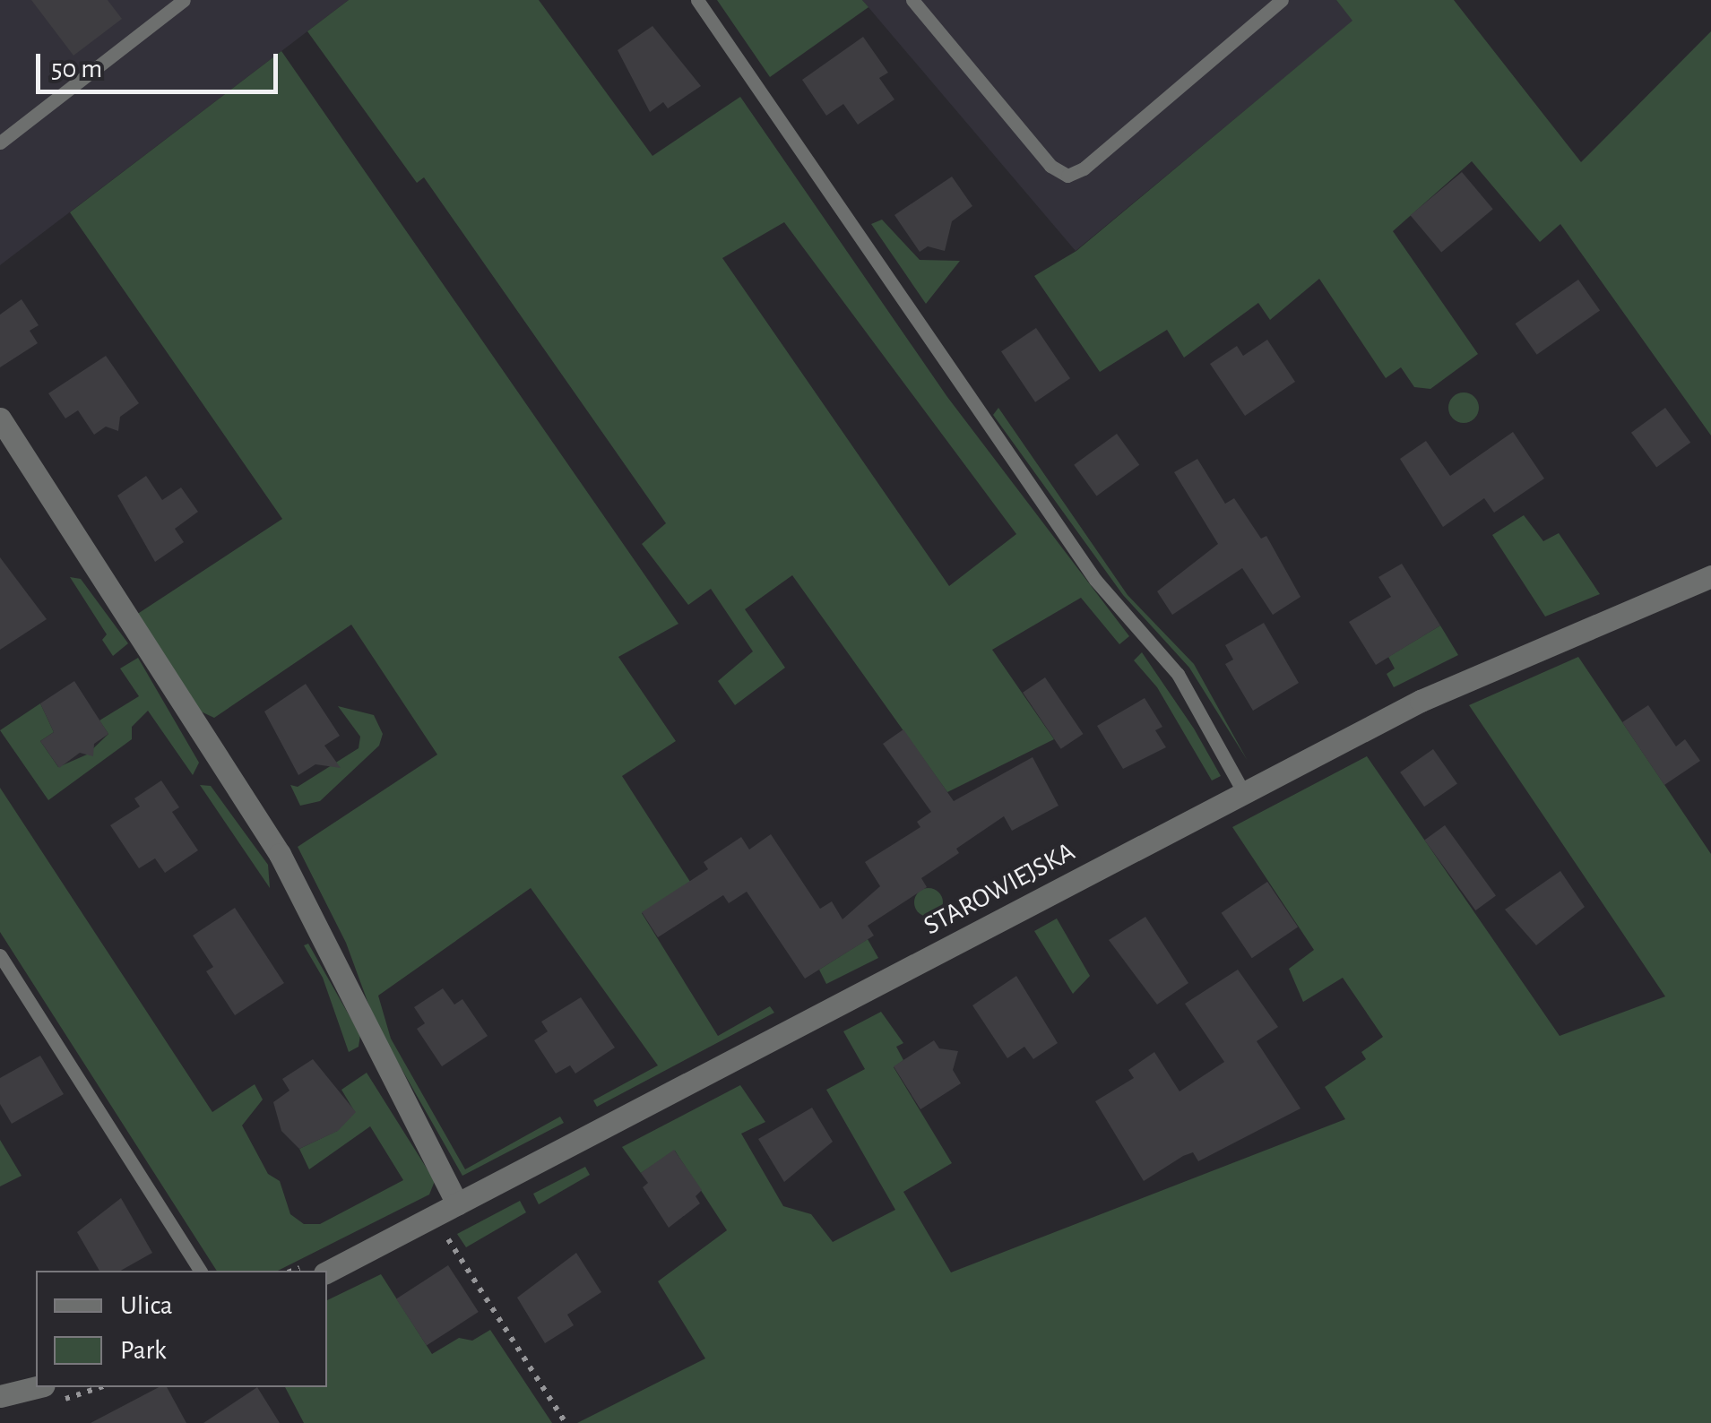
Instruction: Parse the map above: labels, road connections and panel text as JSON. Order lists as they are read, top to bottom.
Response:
{
  "streets": {
    "street": ["STAROWIEJSKA"]
  },
  "legend": ["Ulica", "Park"],
  "scale_bar": "50 m"
}
